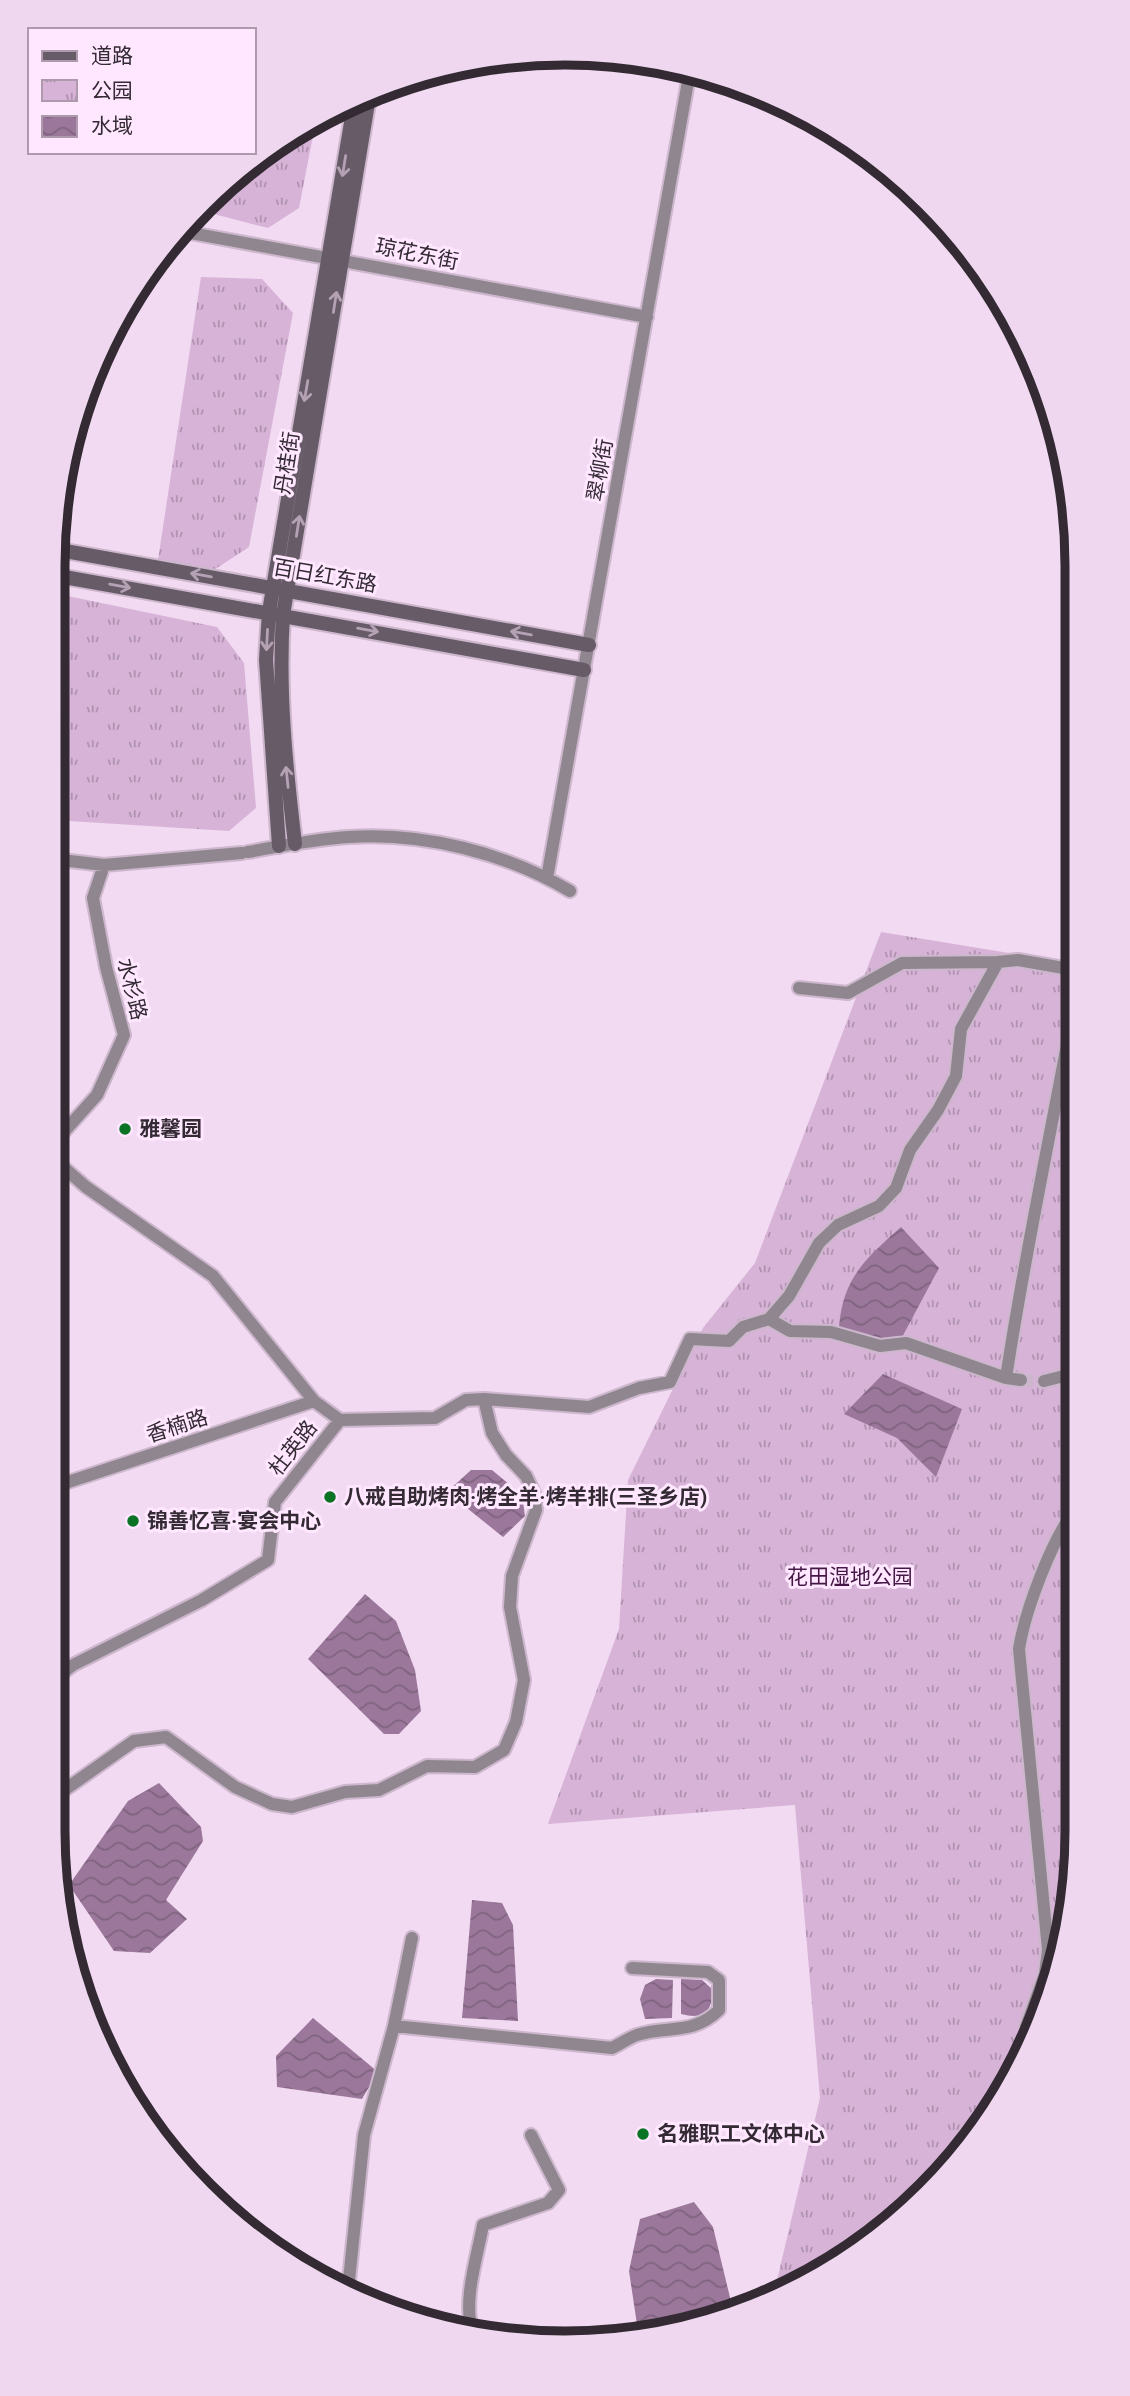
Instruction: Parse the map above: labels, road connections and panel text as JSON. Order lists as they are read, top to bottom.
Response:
{
  "streets": {
    "street": [
      "琼花东街",
      "丹桂街",
      "翠柳街",
      "百日红东路",
      "水杉路",
      "香楠路",
      "杜英路"
    ]
  },
  "crossings": [
    ["琼花东街", "丹桂街"],
    ["琼花东街", "翠柳街"],
    ["丹桂街", "百日红东路"],
    ["翠柳街", "百日红东路"],
    ["香楠路", "杜英路"]
  ],
  "parks": ["花田湿地公园"],
  "places": [
    "雅馨园",
    "八戒自助烤肉·烤全羊·烤羊排(三圣乡店)",
    "锦善忆喜·宴会中心",
    "名雅职工文体中心"
  ],
  "legend": ["道路", "公园", "水域"]
}
